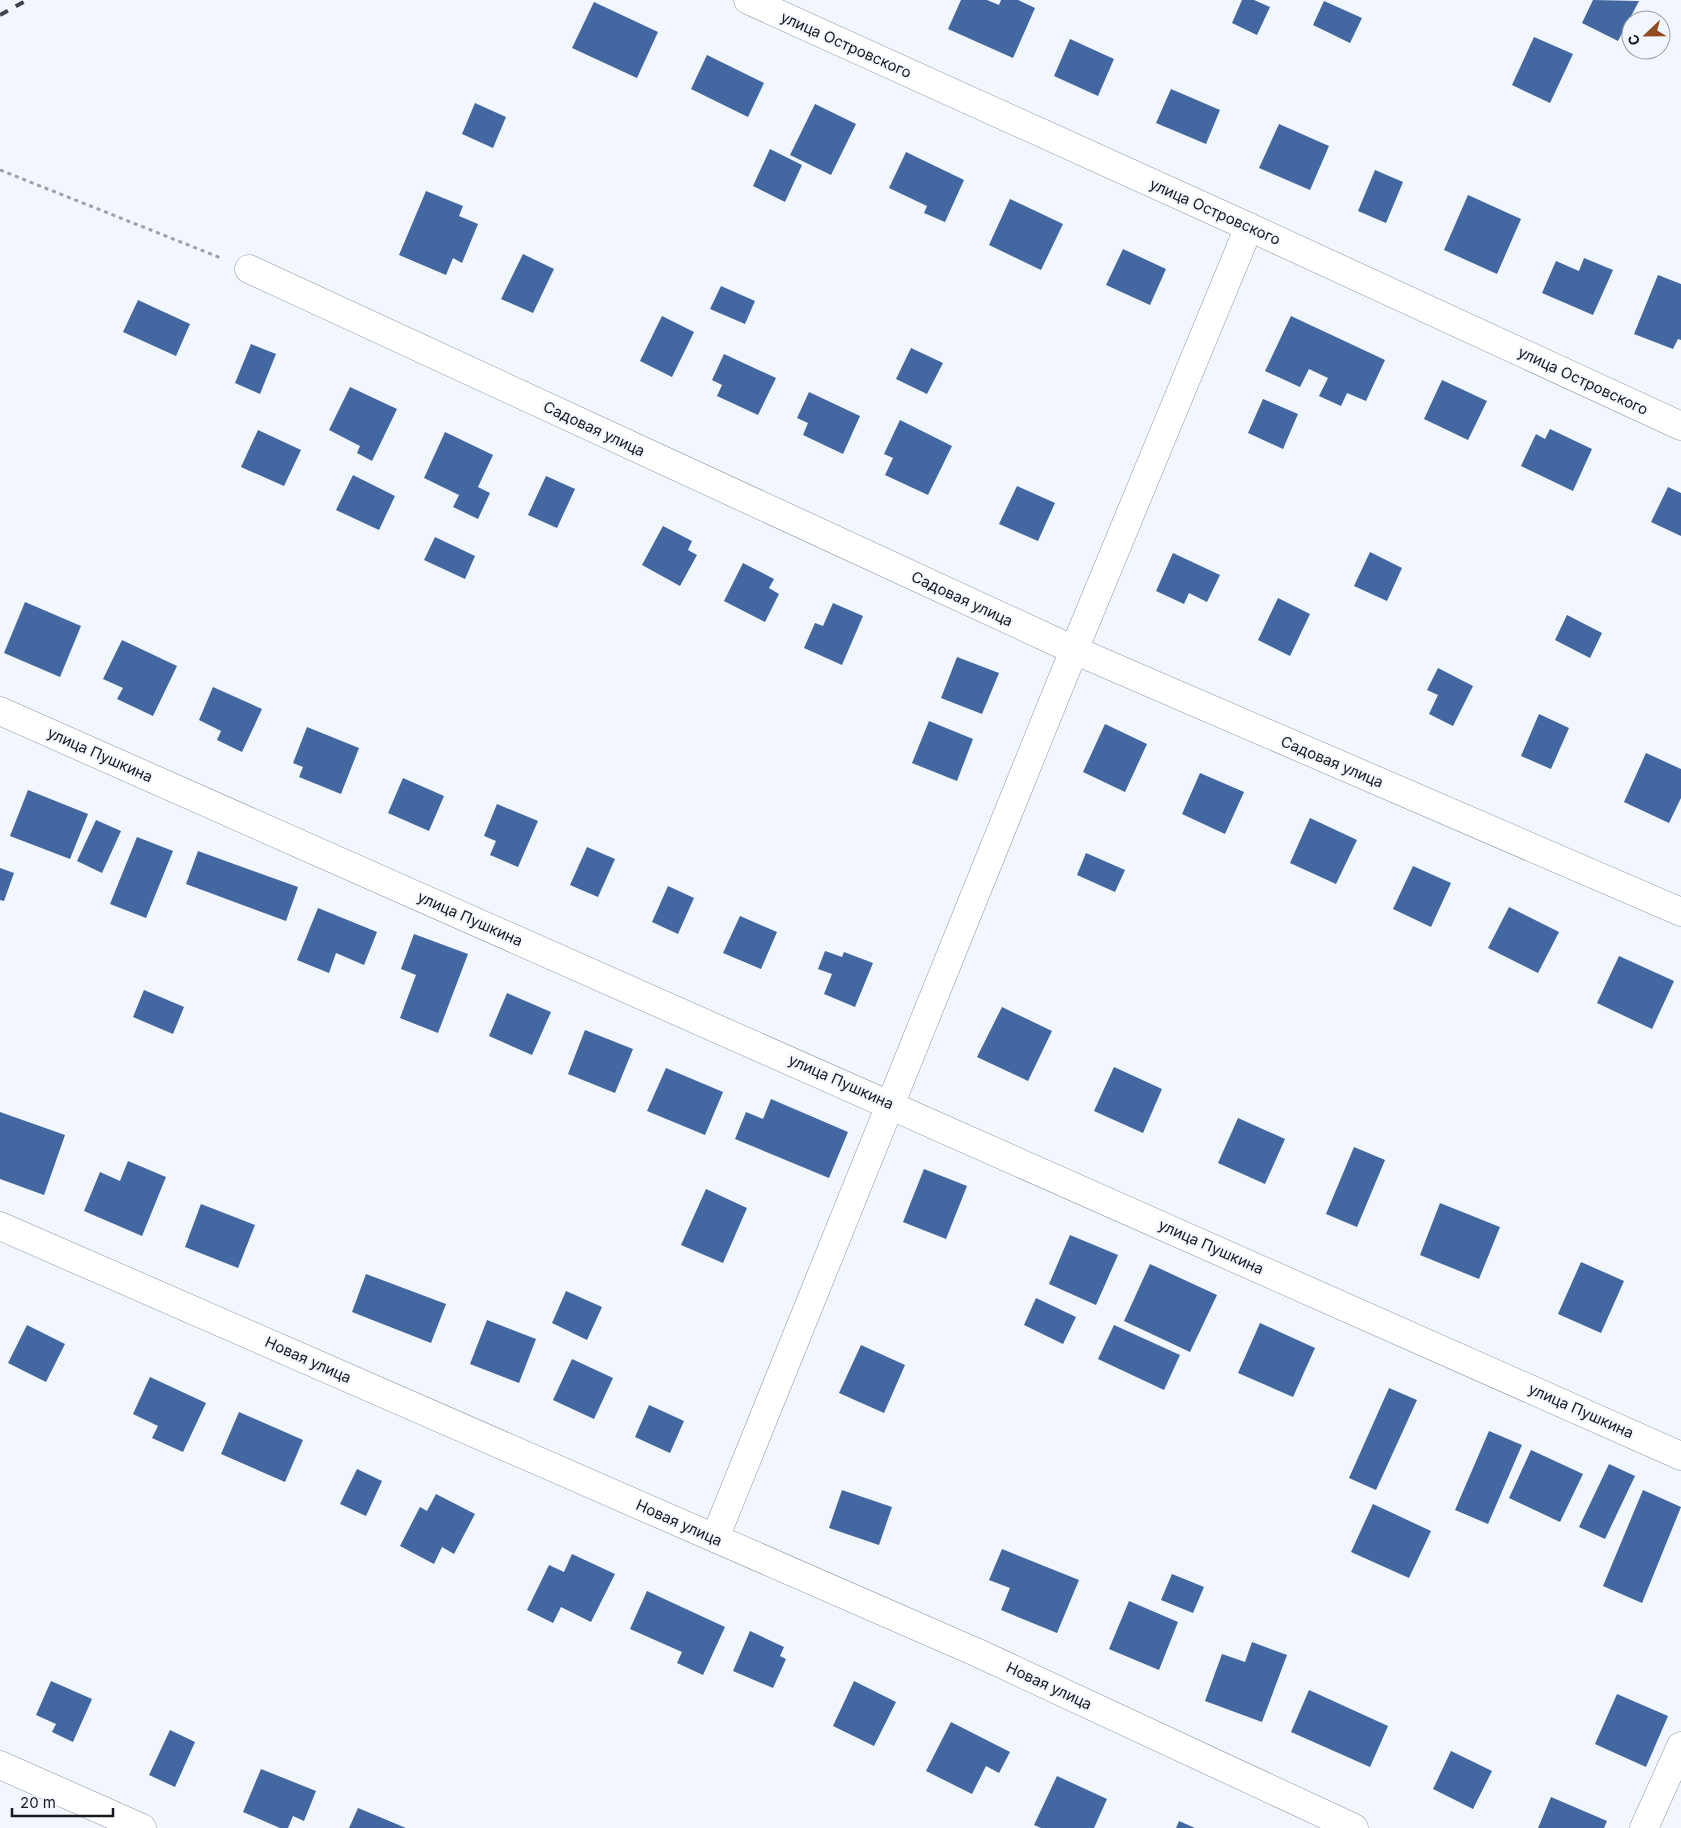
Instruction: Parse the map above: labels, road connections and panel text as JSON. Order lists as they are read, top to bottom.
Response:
{
  "streets": {
    "street": [
      "улица Островского",
      "Садовая улица",
      "улица Пушкина",
      "Новая улица"
    ]
  },
  "scale_bar": "20 m",
  "north": "left"
}
